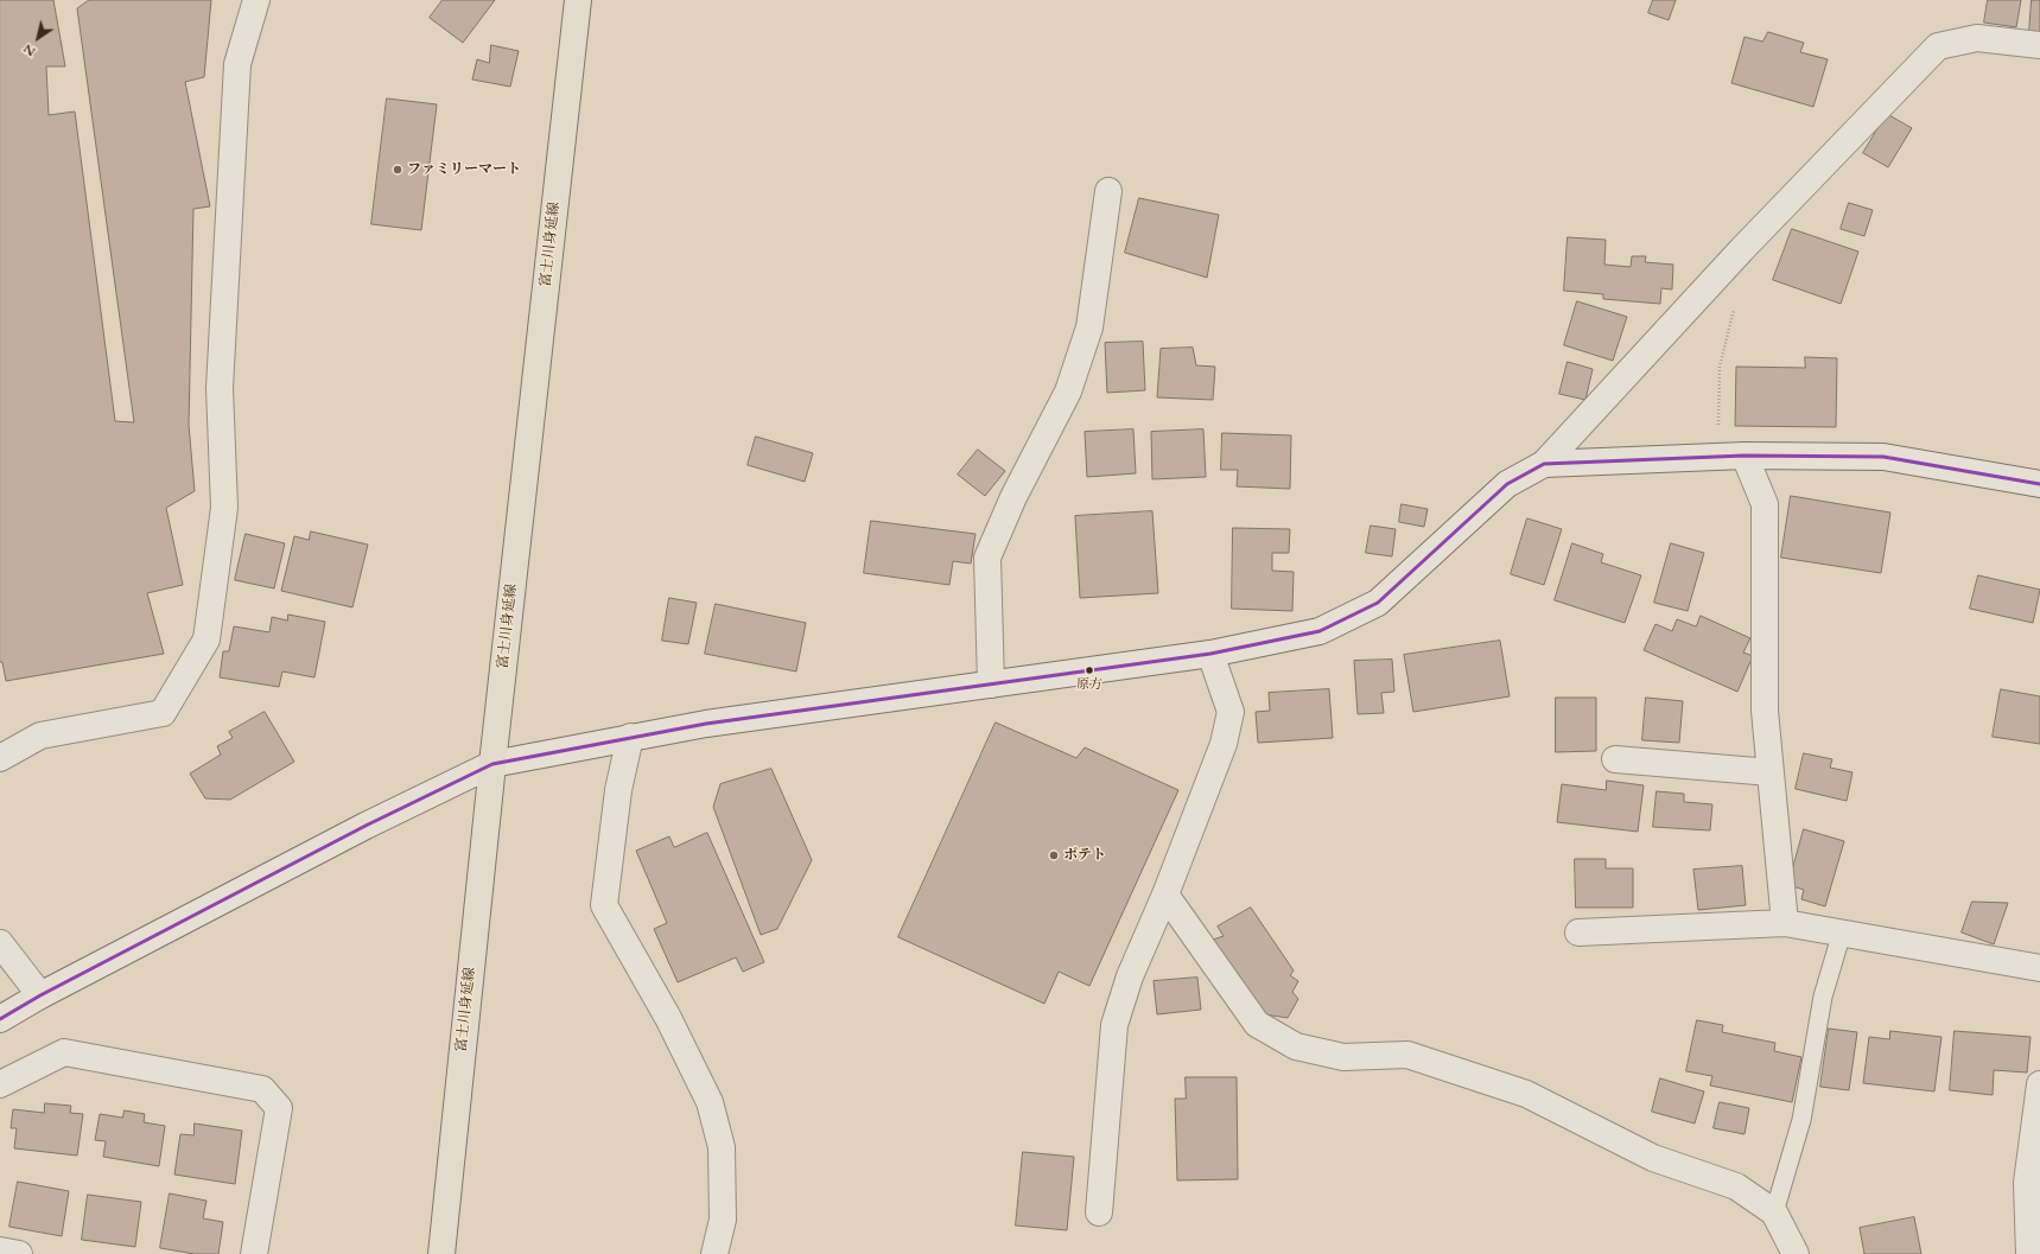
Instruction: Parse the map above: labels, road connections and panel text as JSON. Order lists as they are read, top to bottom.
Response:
{
  "streets": {
    "main road": ["富士川身延線"]
  },
  "places": ["ファミリーマート", "原方", "ポテト"],
  "north": "bottom left"
}
